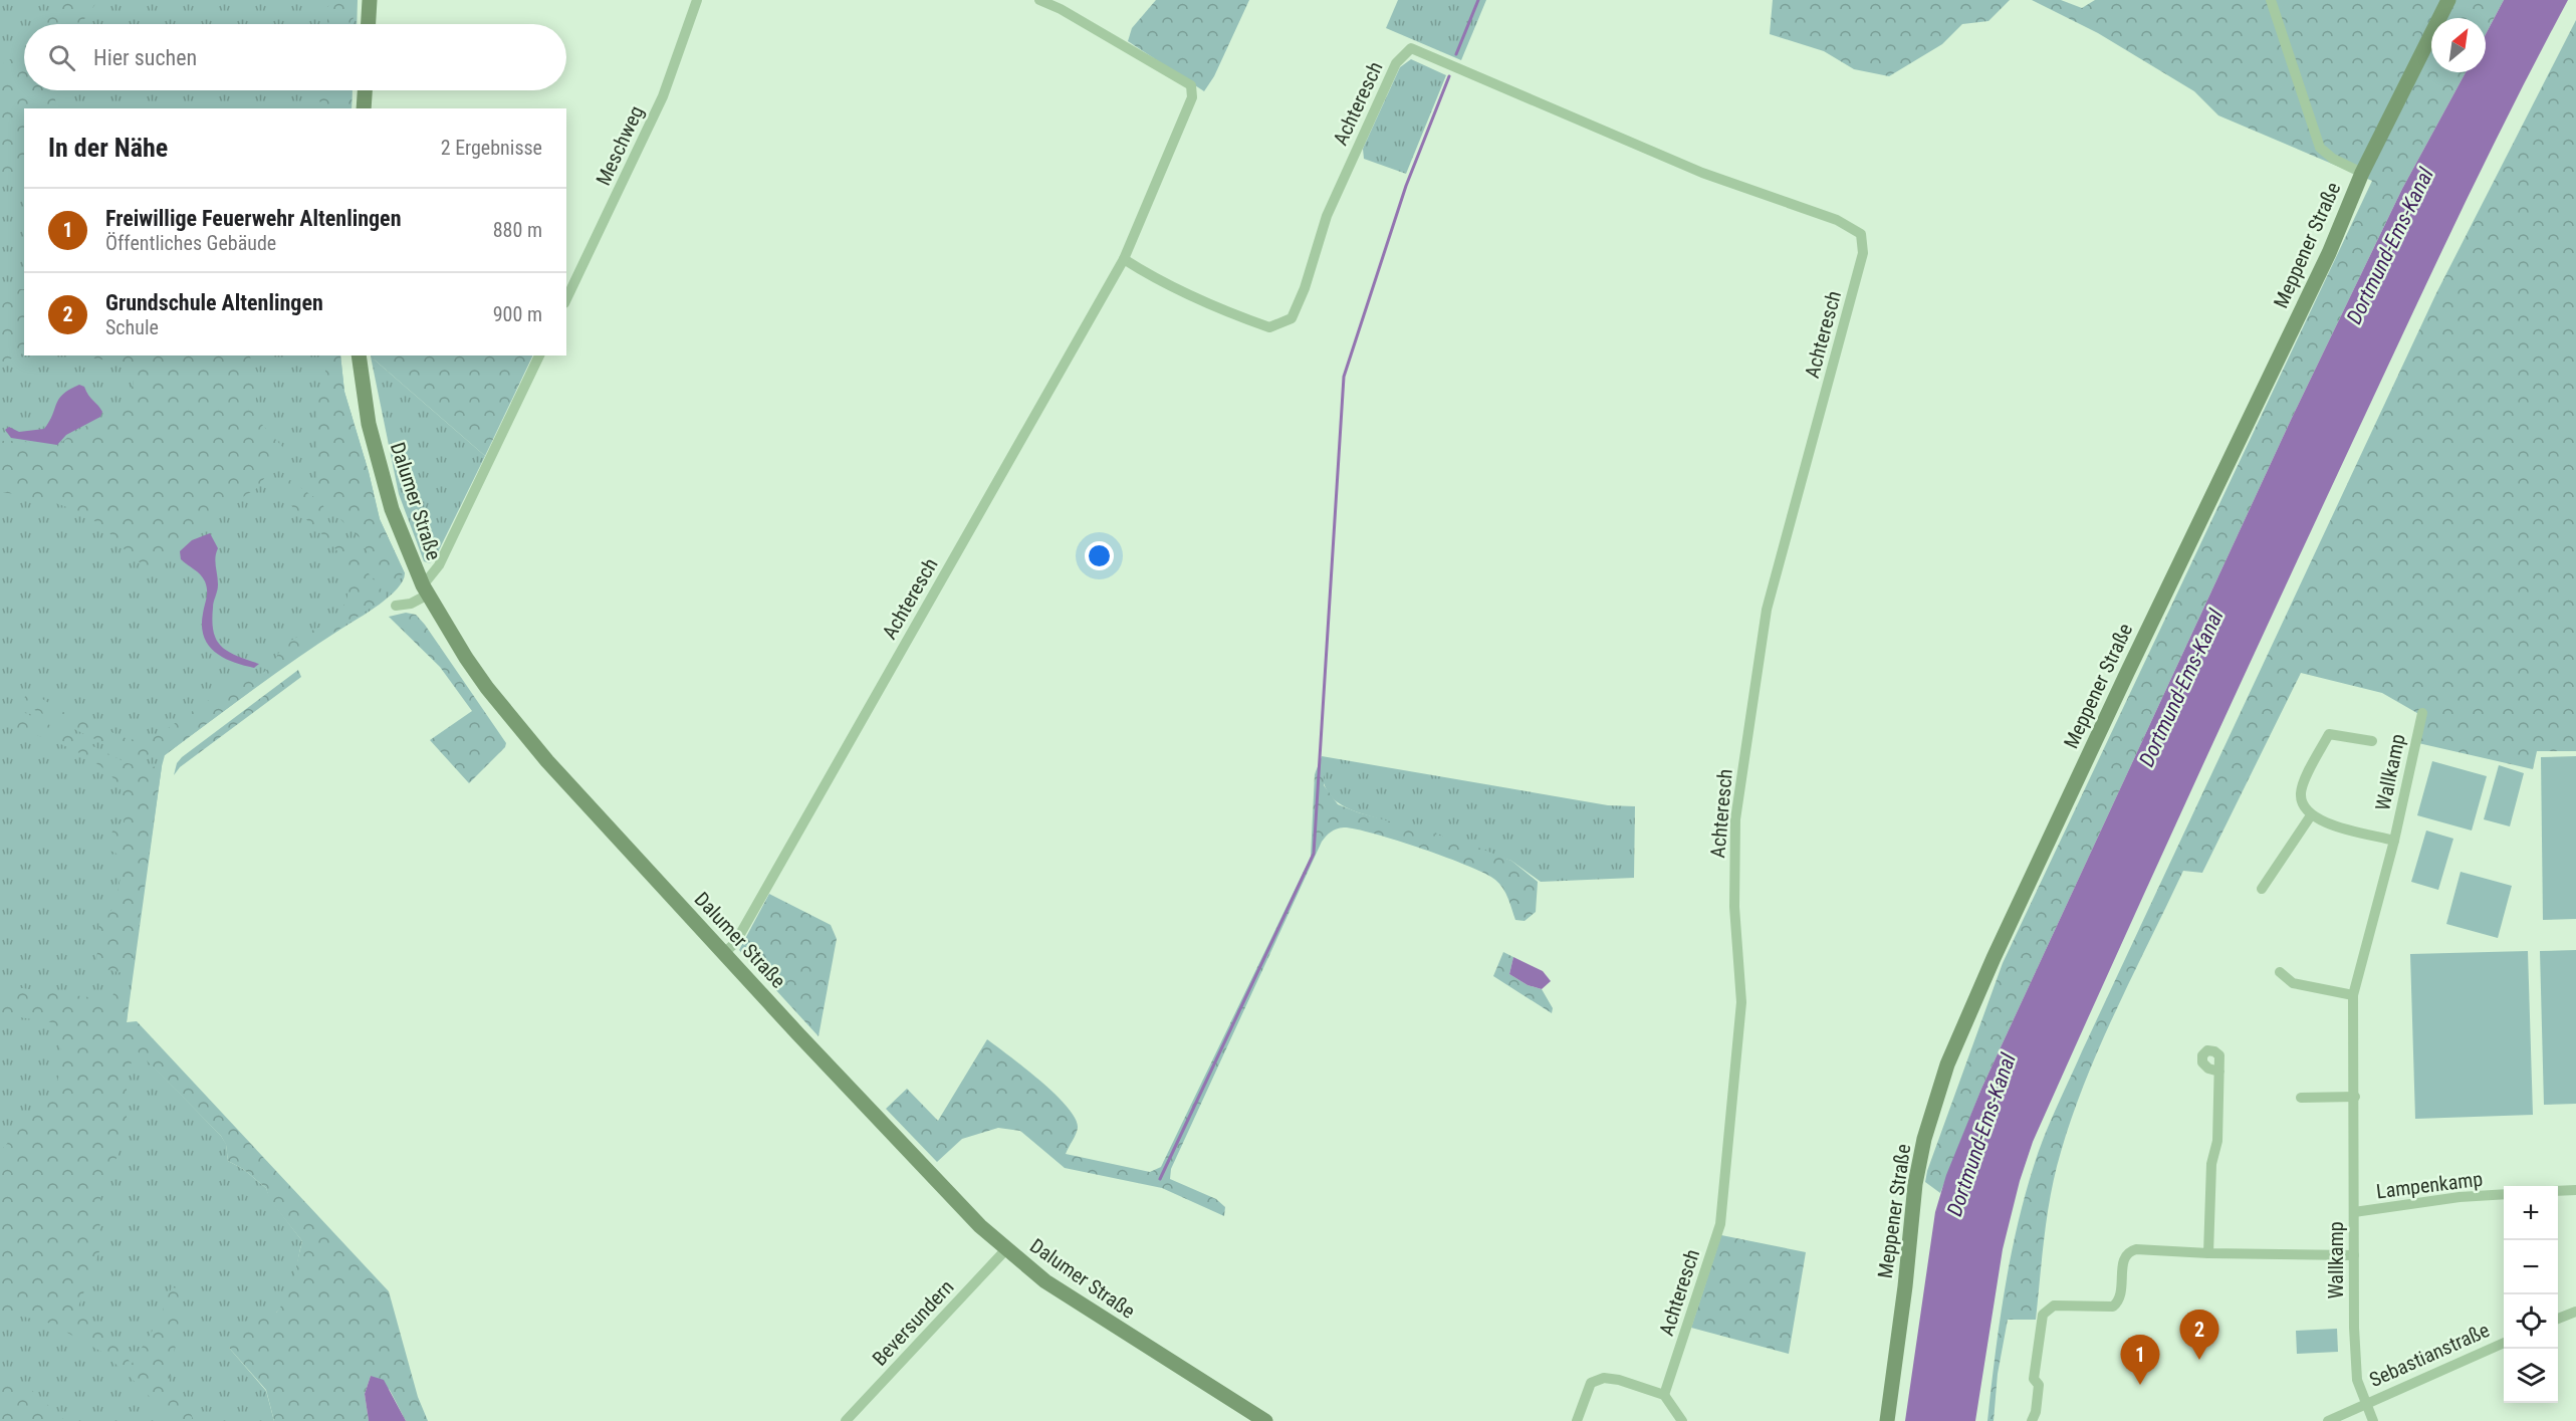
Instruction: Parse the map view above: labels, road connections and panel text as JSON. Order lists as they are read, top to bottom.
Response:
{
  "streets": {
    "main road": ["Meppener Straße", "Dalumer Straße"],
    "street": [
      "Achteresch",
      "Meschweg",
      "Wallkamp",
      "Lampenkamp",
      "Beversundern",
      "Sebastianstraße"
    ]
  },
  "crossings": [
    ["Achteresch", "Dalumer Straße"],
    ["Dalumer Straße", "Beversundern"],
    ["Wallkamp", "Lampenkamp"],
    ["Wallkamp", "Sebastianstraße"]
  ],
  "water": ["Dortmund-Ems-Kanal"],
  "north": "top right",
  "page": {
    "search": "Hier suchen",
    "heading": ["In der Nähe", "2 Ergebnisse"],
    "list": [
      {
        "mark": "1",
        "name": "Freiwillige Feuerwehr Altenlingen",
        "note": "Öffentliches Gebäude",
        "value": "880 m"
      },
      {
        "mark": "2",
        "name": "Grundschule Altenlingen",
        "note": "Schule",
        "value": "900 m"
      }
    ],
    "map_buttons": ["+", "−"],
    "pins": ["2", "1"]
  }
}
